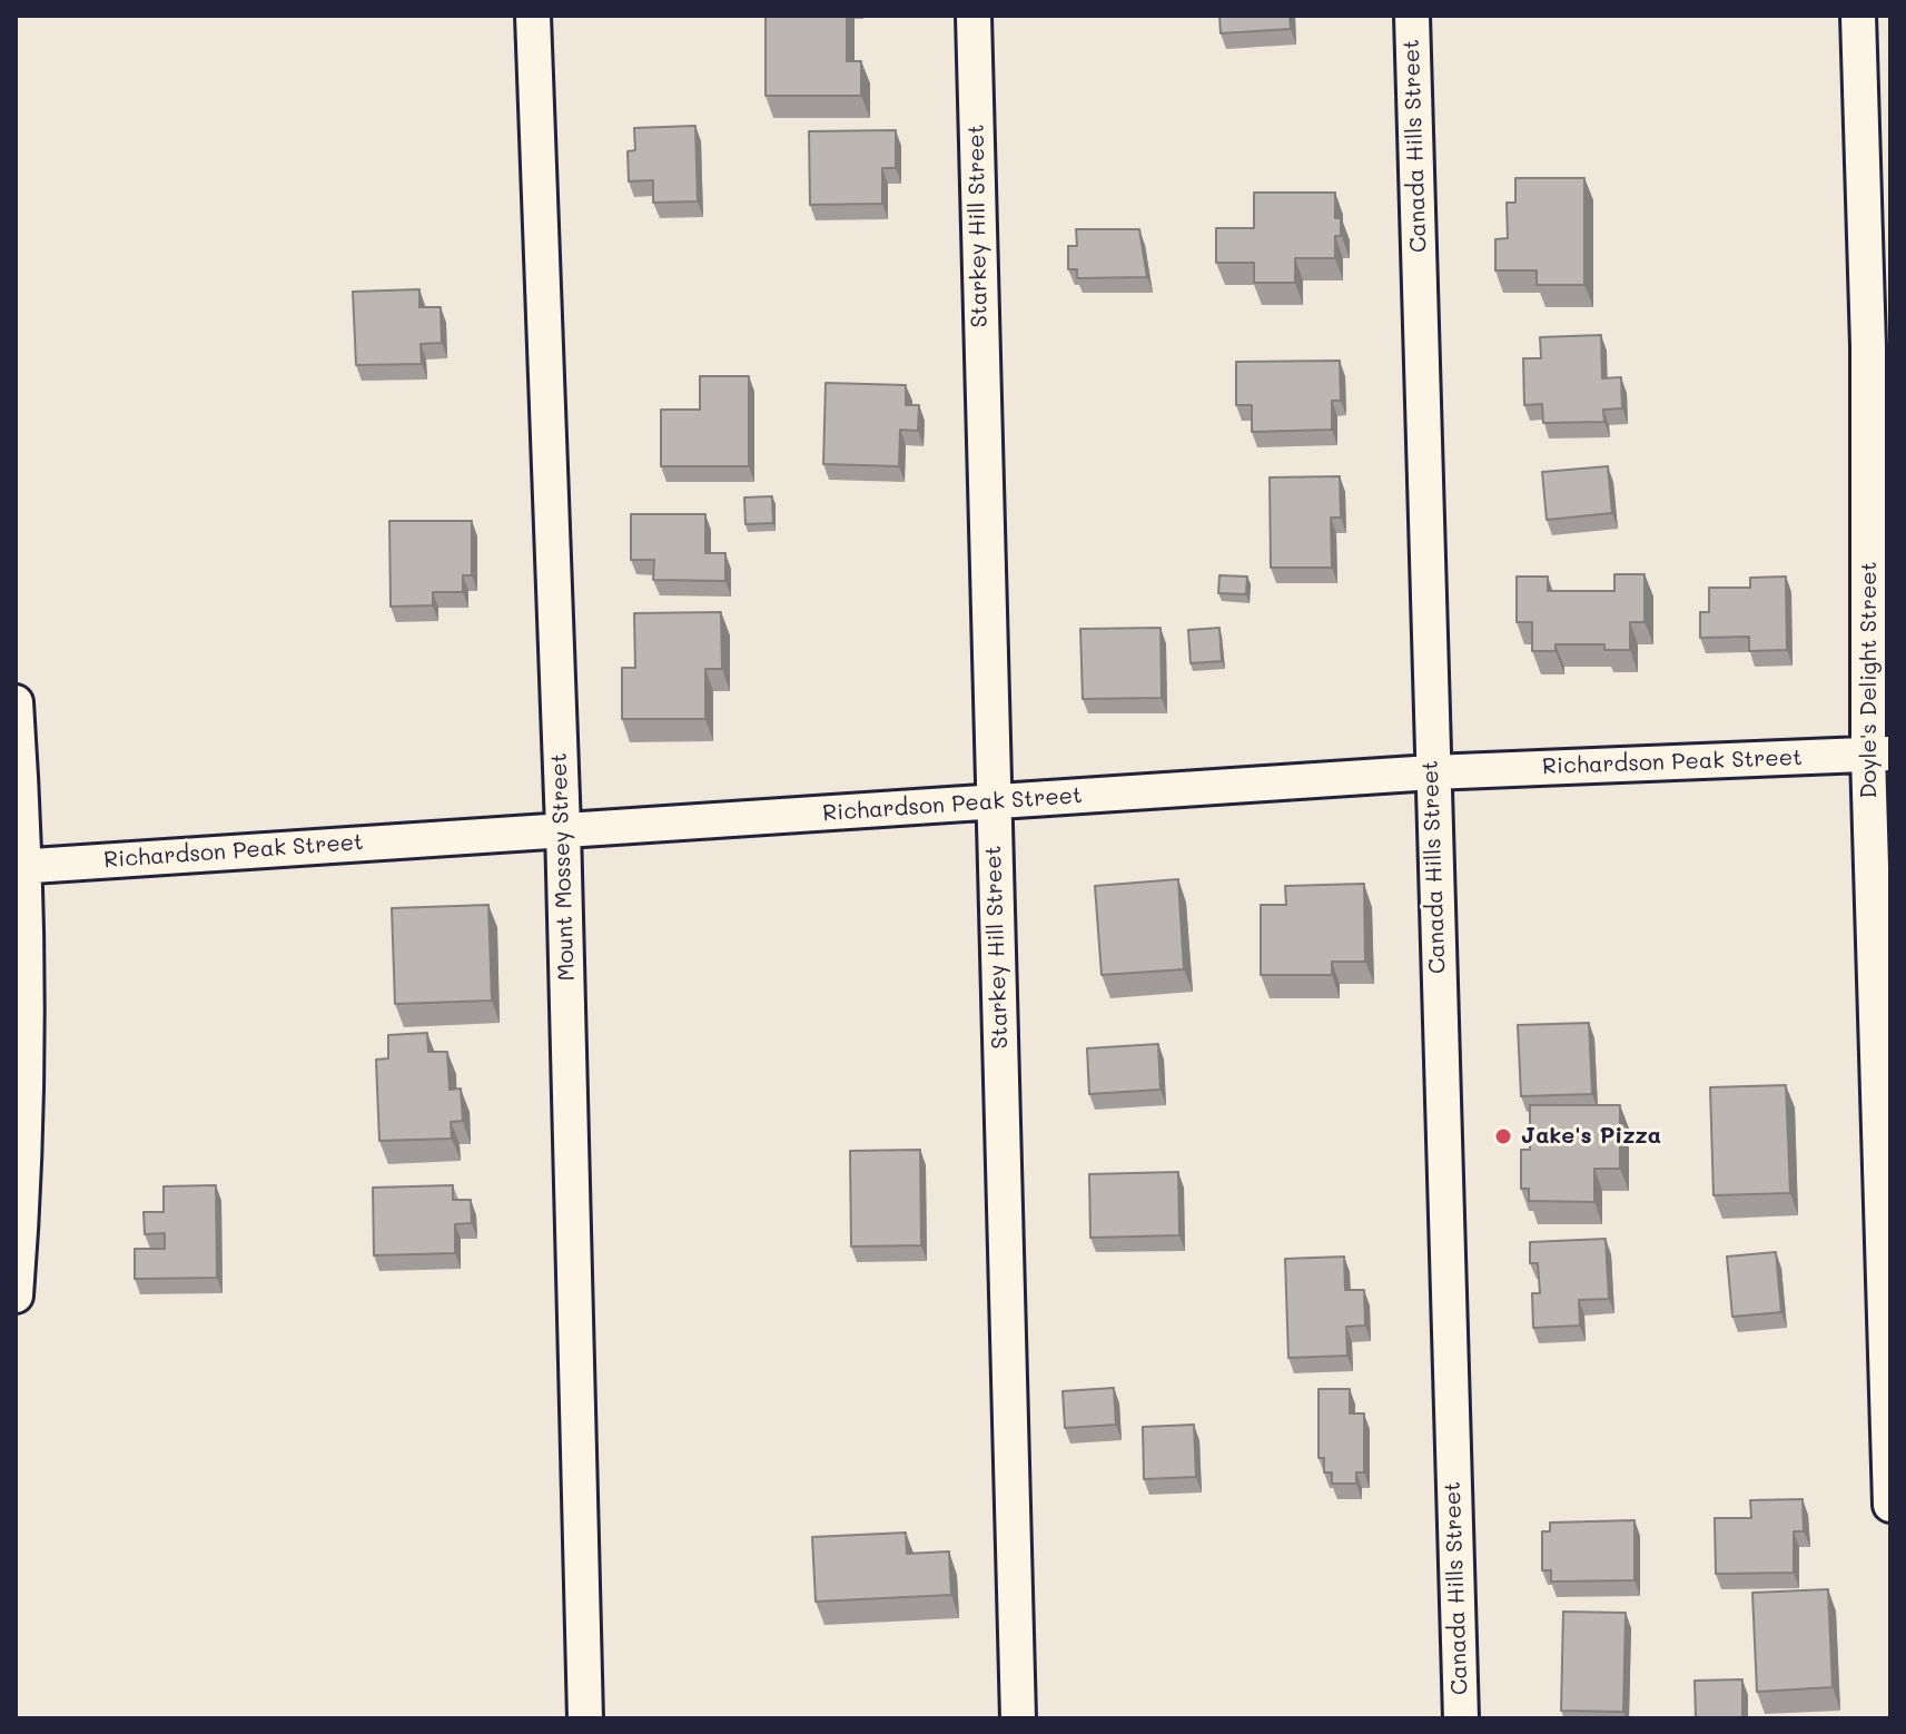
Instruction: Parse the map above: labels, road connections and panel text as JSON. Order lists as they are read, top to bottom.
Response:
{
  "streets": {
    "street": [
      "Canada Hills Street",
      "Starkey Hill Street",
      "Doyle's Delight Street",
      "Richardson Peak Street",
      "Mount Mossey Street"
    ]
  },
  "crossings": [
    ["Canada Hills Street", "Richardson Peak Street"],
    ["Starkey Hill Street", "Richardson Peak Street"],
    ["Doyle's Delight Street", "Richardson Peak Street"],
    ["Richardson Peak Street", "Mount Mossey Street"]
  ],
  "places": ["Jake's Pizza"]
}
